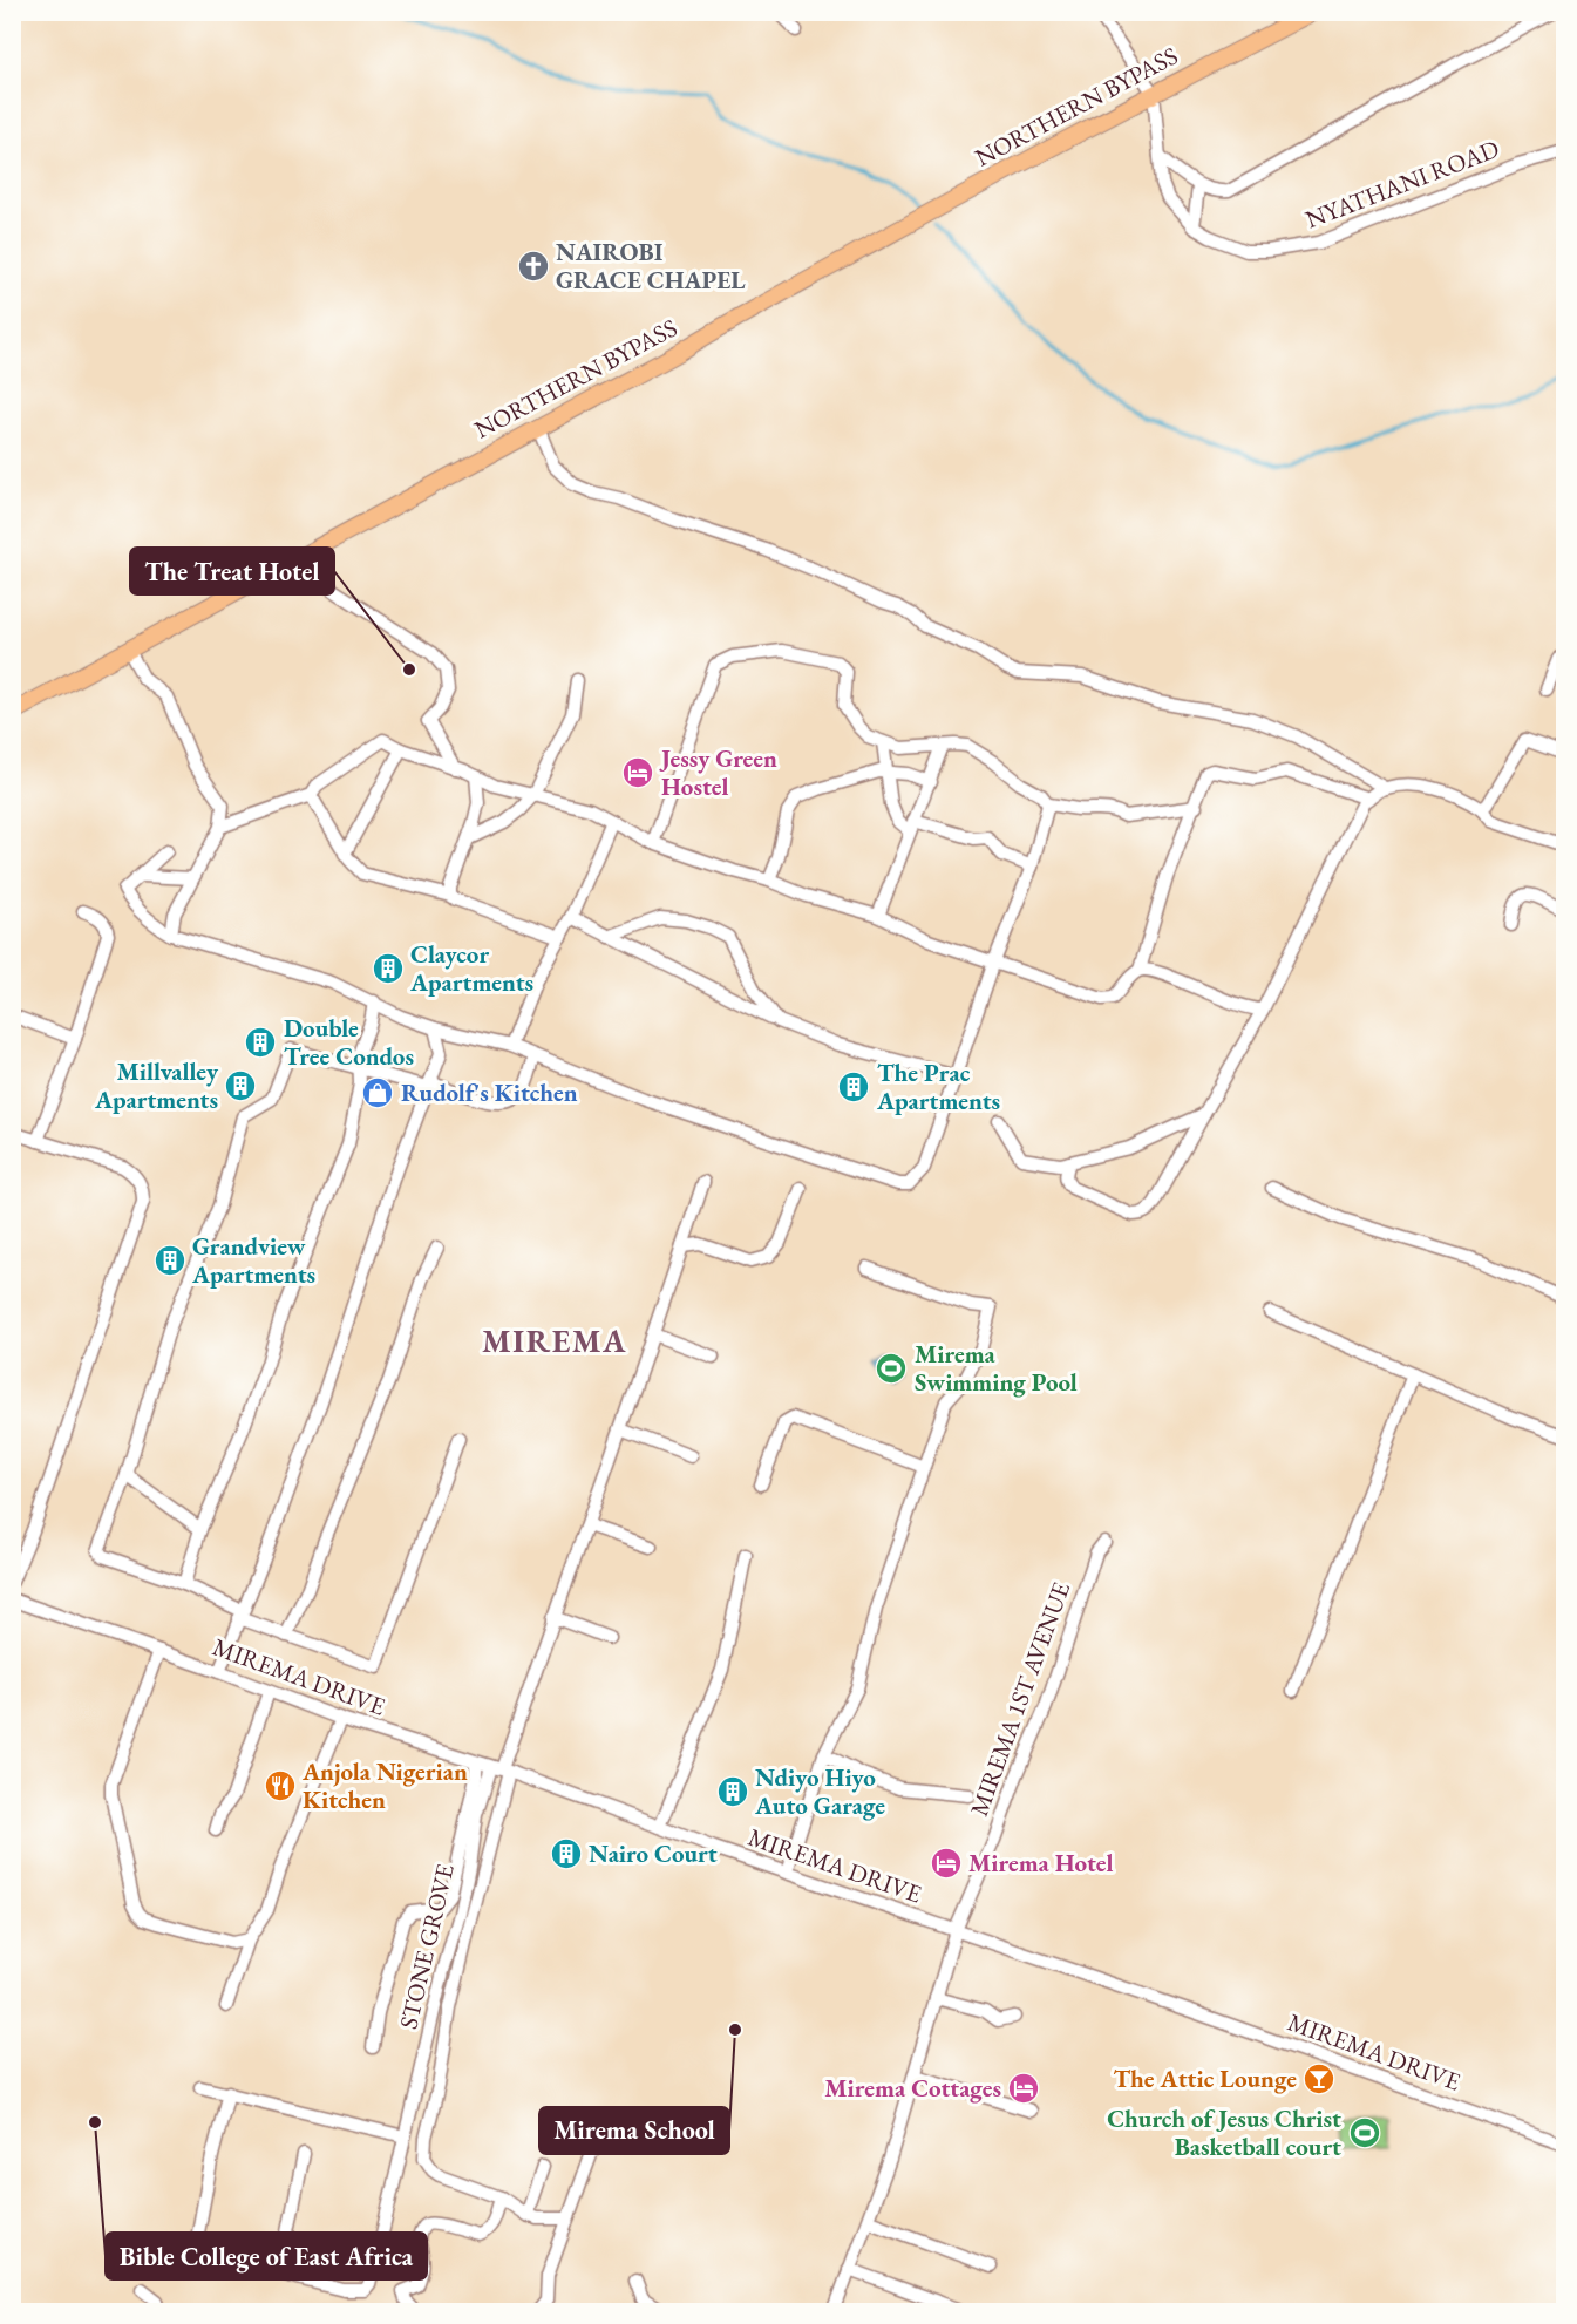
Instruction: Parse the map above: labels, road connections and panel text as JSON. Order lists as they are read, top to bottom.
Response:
{
  "streets": {
    "main road": ["NORTHERN BYPASS"],
    "street": [
      "NYATHANI ROAD",
      "MIREMA DRIVE",
      "MIREMA 1ST AVENUE",
      "STONE GROVE"
    ]
  },
  "crossings": [
    ["NORTHERN BYPASS", "NYATHANI ROAD"],
    ["MIREMA DRIVE", "MIREMA 1ST AVENUE"],
    ["MIREMA DRIVE", "STONE GROVE"]
  ],
  "districts": ["MIREMA"],
  "places": {
    "church": ["NAIROBI GRACE CHAPEL"],
    "other": ["The Treat Hotel", "Mirema School", "Bible College of East Africa"],
    "hotel": ["Jessy Green Hostel", "Mirema Hotel", "Mirema Cottages"],
    "building": [
      "Claycor Apartments",
      "Double Tree Condos",
      "Millvalley Apartments",
      "The Prac Apartments",
      "Grandview Apartments",
      "Ndiyo Hiyo Auto Garage",
      "Nairo Court"
    ],
    "shop": ["Rudolf's Kitchen"],
    "sports": ["Mirema Swimming Pool", "Church of Jesus Christ Basketball court"],
    "restaurant": ["Anjola Nigerian Kitchen"],
    "bar": ["The Attic Lounge"]
  }
}
